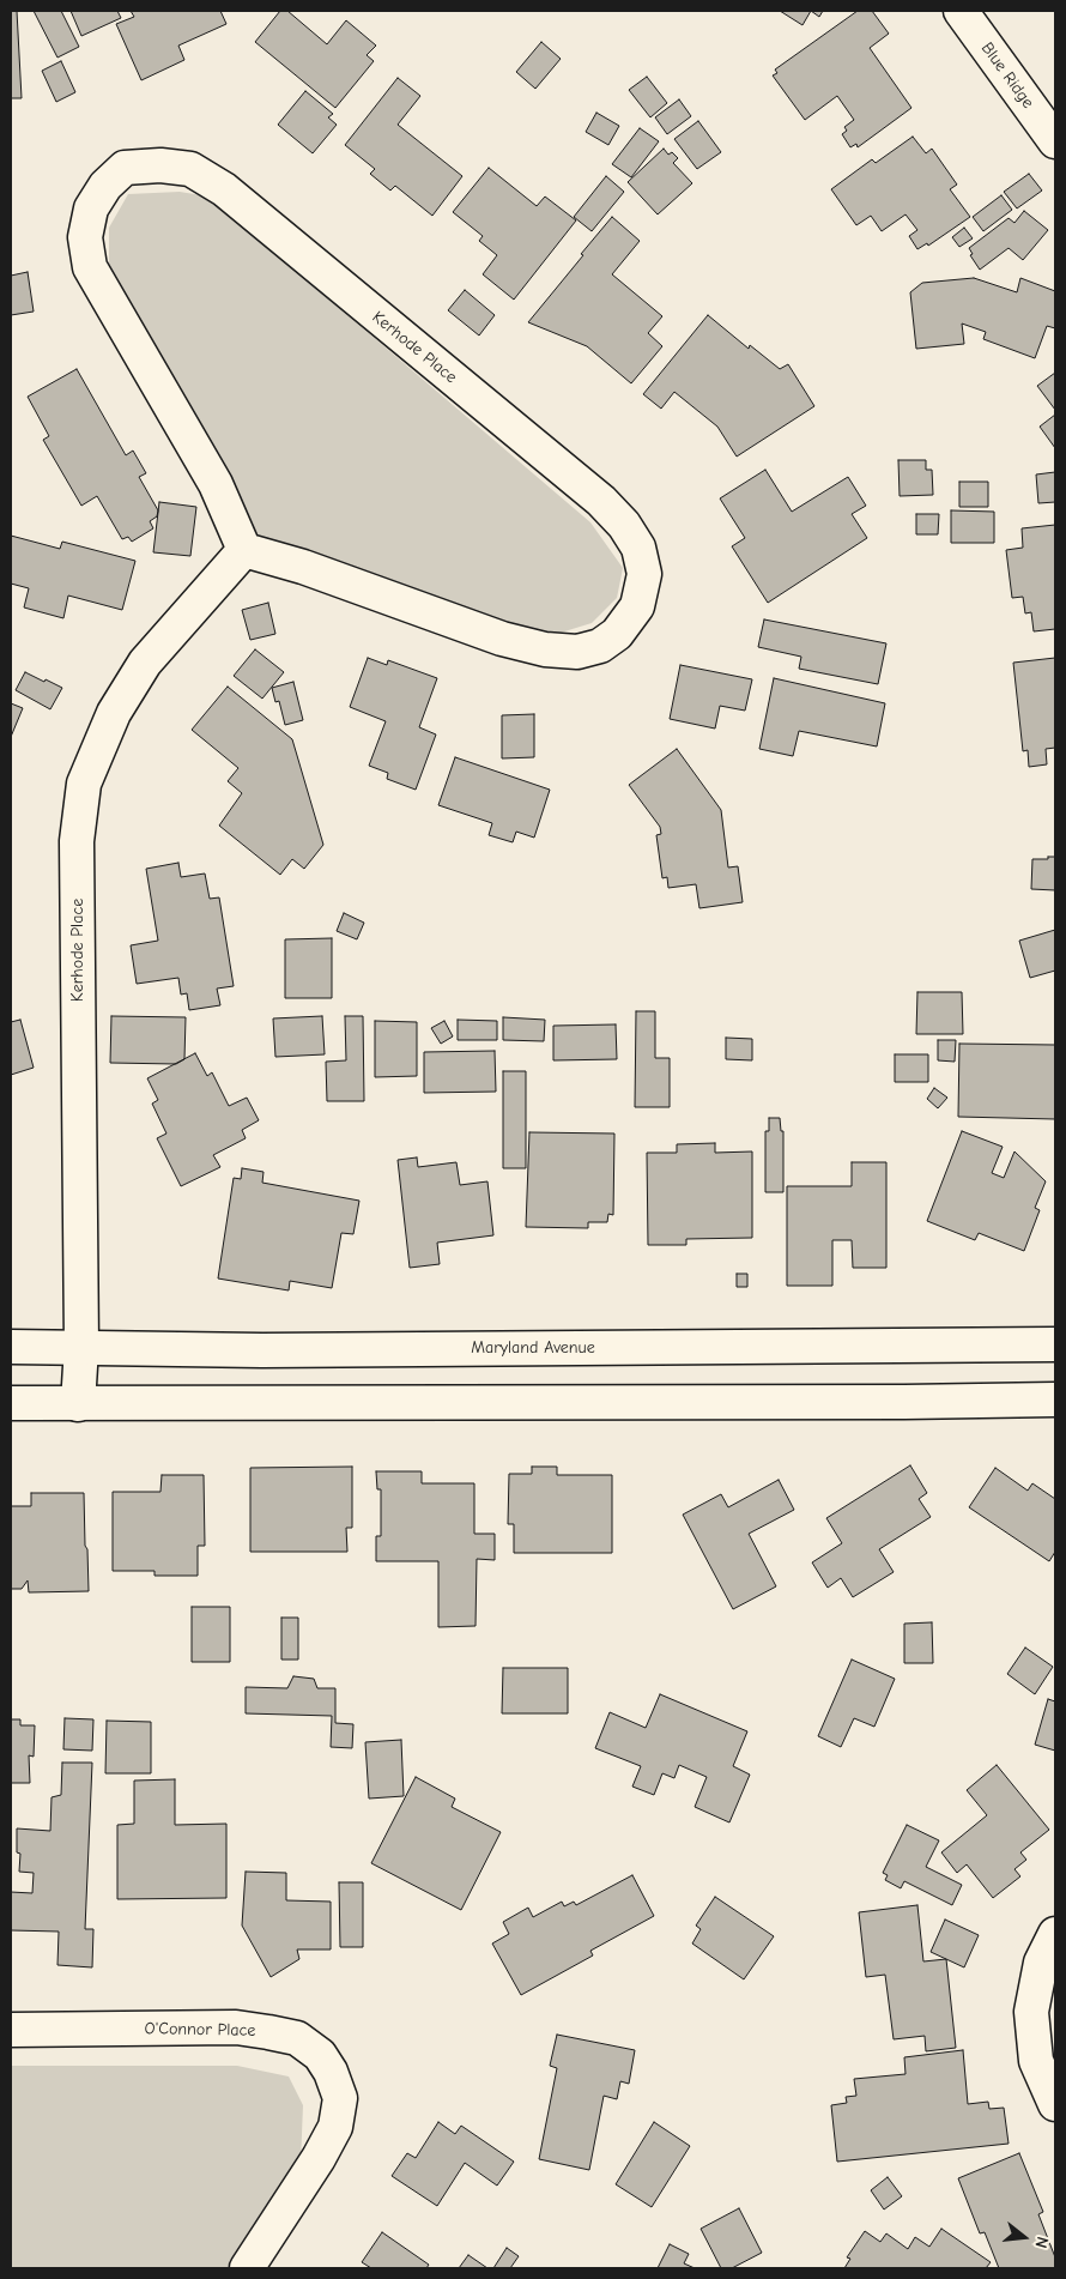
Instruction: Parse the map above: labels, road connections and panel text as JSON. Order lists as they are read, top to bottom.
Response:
{
  "streets": {
    "street": [
      "Blue Ridge",
      "Kerhode Place",
      "Maryland Avenue",
      "O'Connor Place"
    ]
  },
  "crossings": [
    ["Kerhode Place", "Maryland Avenue"]
  ],
  "north": "right"
}
